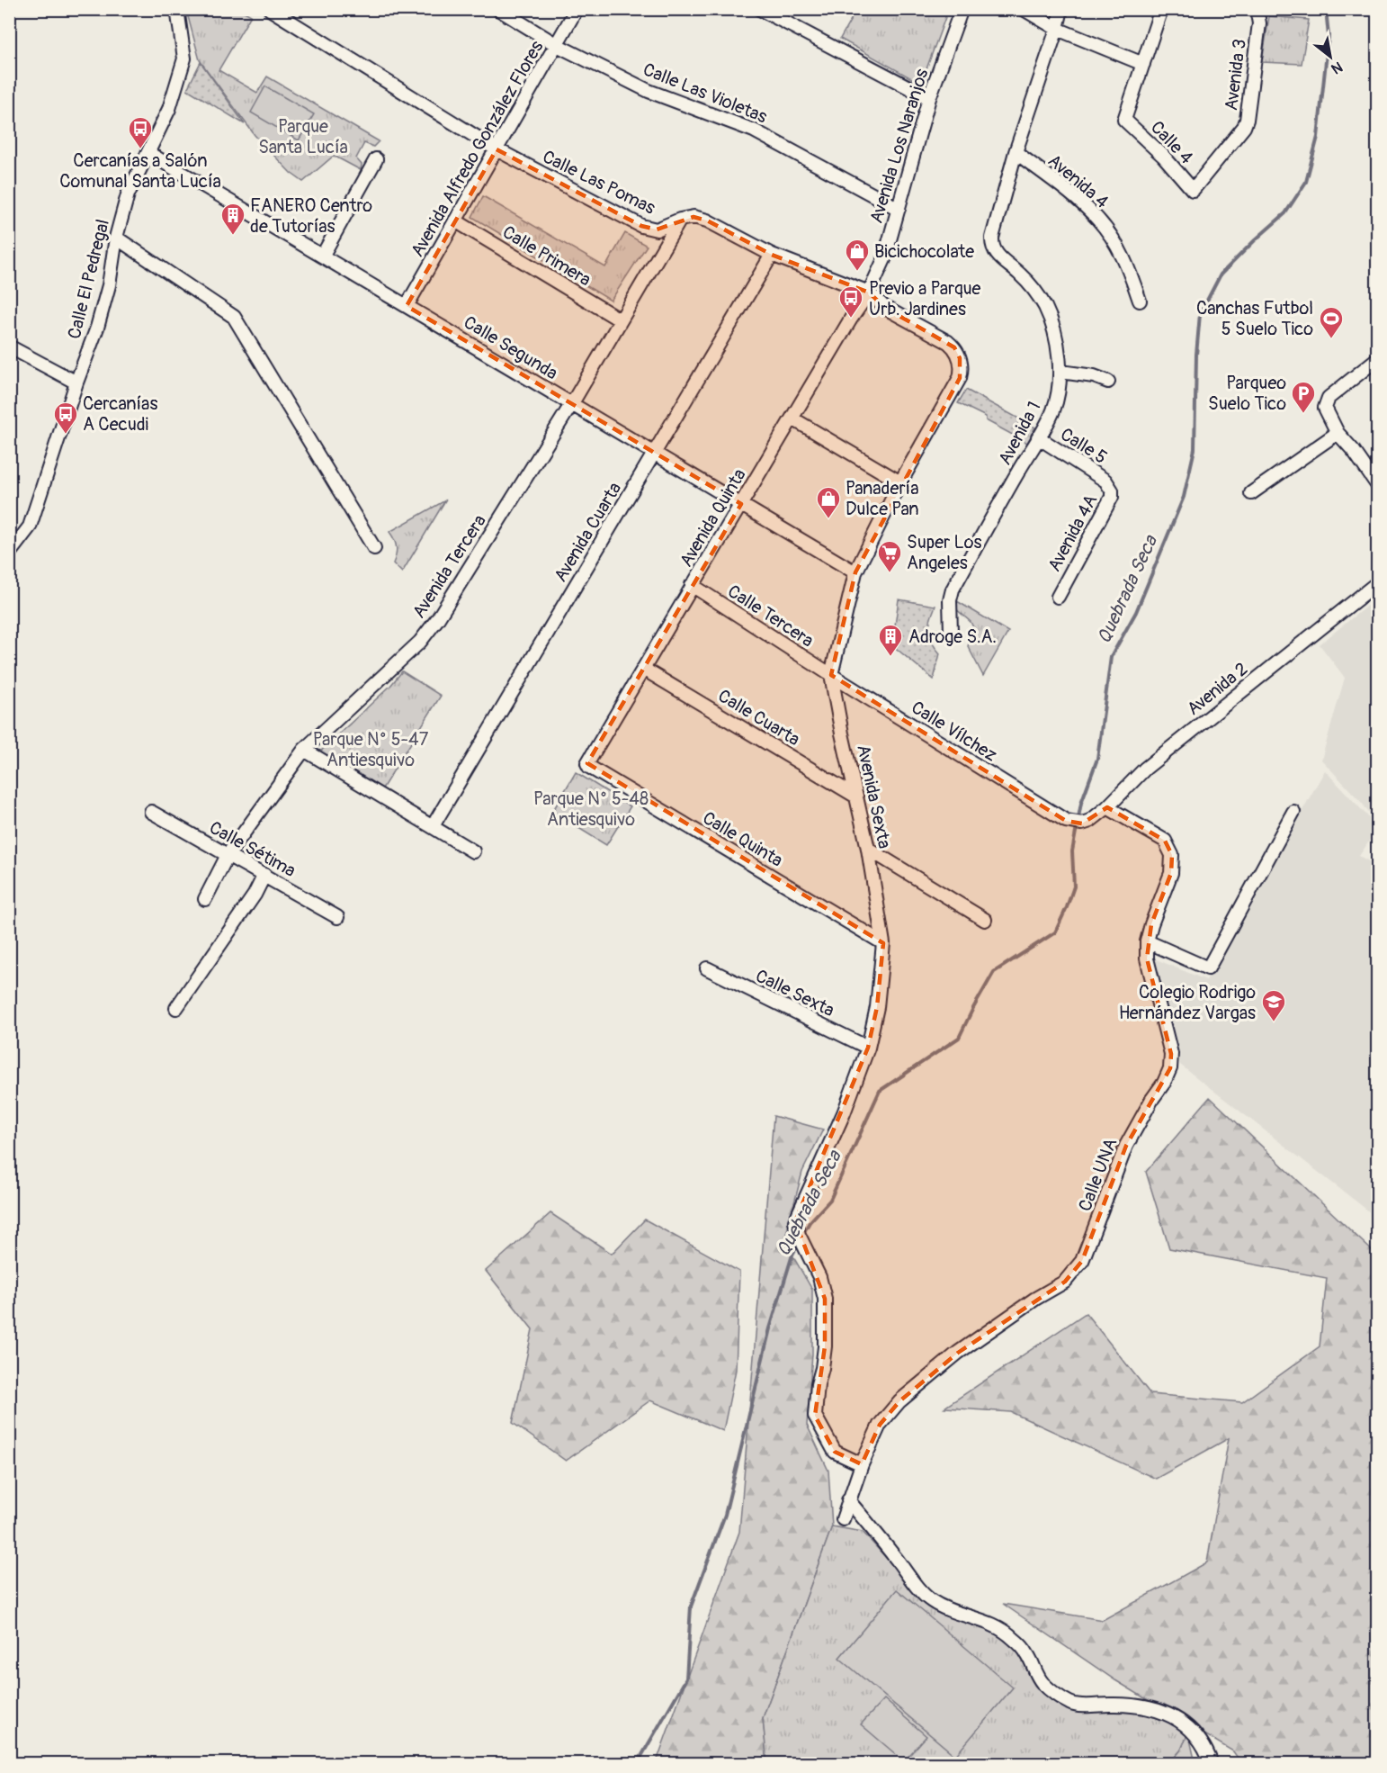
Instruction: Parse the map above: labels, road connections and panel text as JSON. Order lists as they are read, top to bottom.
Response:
{
  "streets": {
    "street": [
      "Avenida 3",
      "Calle Las Violetas",
      "Calle 4",
      "Avenida Los Naranjos",
      "Avenida Alfredo González Flores",
      "Avenida 4",
      "Calle Las Pomas",
      "Calle Primera",
      "Calle El Pedregal",
      "Calle Segunda",
      "Avenida 1",
      "Calle 5",
      "Avenida Quinta",
      "Avenida Cuarta",
      "Avenida 4A",
      "Avenida Tercera",
      "Calle Tercera",
      "Avenida 2",
      "Calle Cuarta",
      "Calle Vílchez",
      "Avenida Sexta",
      "Calle Quinta",
      "Calle Sétima",
      "Calle Sexta",
      "Calle UNA"
    ]
  },
  "crossings": [
    ["Avenida 3", "Calle 4"],
    ["Calle Las Violetas", "Avenida Los Naranjos"],
    ["Calle Las Violetas", "Avenida Alfredo González Flores"],
    ["Avenida Los Naranjos", "Calle Las Pomas"],
    ["Avenida Los Naranjos", "Avenida Quinta"],
    ["Avenida Alfredo González Flores", "Calle Las Pomas"],
    ["Avenida Alfredo González Flores", "Calle Primera"],
    ["Avenida Alfredo González Flores", "Calle Segunda"],
    ["Avenida 4", "Avenida 1"],
    ["Calle Las Pomas", "Avenida Quinta"],
    ["Calle Las Pomas", "Avenida Cuarta"],
    ["Calle Las Pomas", "Avenida Tercera"],
    ["Calle Las Pomas", "Avenida Sexta"],
    ["Calle Primera", "Avenida Tercera"],
    ["Calle El Pedregal", "Calle Segunda"],
    ["Calle Segunda", "Avenida Quinta"],
    ["Calle Segunda", "Avenida Cuarta"],
    ["Calle Segunda", "Avenida Tercera"],
    ["Calle Segunda", "Avenida Sexta"],
    ["Avenida 1", "Calle 5"],
    ["Calle 5", "Avenida 4A"],
    ["Avenida Quinta", "Calle Tercera"],
    ["Avenida Quinta", "Calle Cuarta"],
    ["Avenida Quinta", "Calle Quinta"],
    ["Avenida Tercera", "Calle Sétima"],
    ["Calle Tercera", "Calle Vílchez"],
    ["Calle Tercera", "Avenida Sexta"],
    ["Avenida 2", "Calle Vílchez"],
    ["Avenida 2", "Calle UNA"],
    ["Calle Cuarta", "Avenida Sexta"],
    ["Calle Vílchez", "Avenida Sexta"],
    ["Avenida Sexta", "Calle Quinta"],
    ["Avenida Sexta", "Calle Sexta"],
    ["Avenida Sexta", "Calle UNA"]
  ],
  "water": ["Quebrada Seca"],
  "parks": ["Parque Santa Lucía", "Parque N° 5-47 Antiesquivo", "Parque N° 5-48 Antiesquivo"],
  "places": {
    "bus stop": ["Cercanías a Salón Comunal Santa Lucía", "Previo a Parque Urb. Jardines", "Cercanías A Cecudi"],
    "building": ["FANERO Centro de Tutorías", "Adroge S.A."],
    "shop": ["Bicichocolate", "Panadería Dulce Pan"],
    "sports": ["Canchas Futbol 5 Suelo Tico"],
    "parking": ["Parqueo Suelo Tico"],
    "supermarket": ["Super Los Angeles"],
    "school or university": ["Colegio Rodrigo Hernández Vargas"]
  },
  "north": "bottom right"
}
